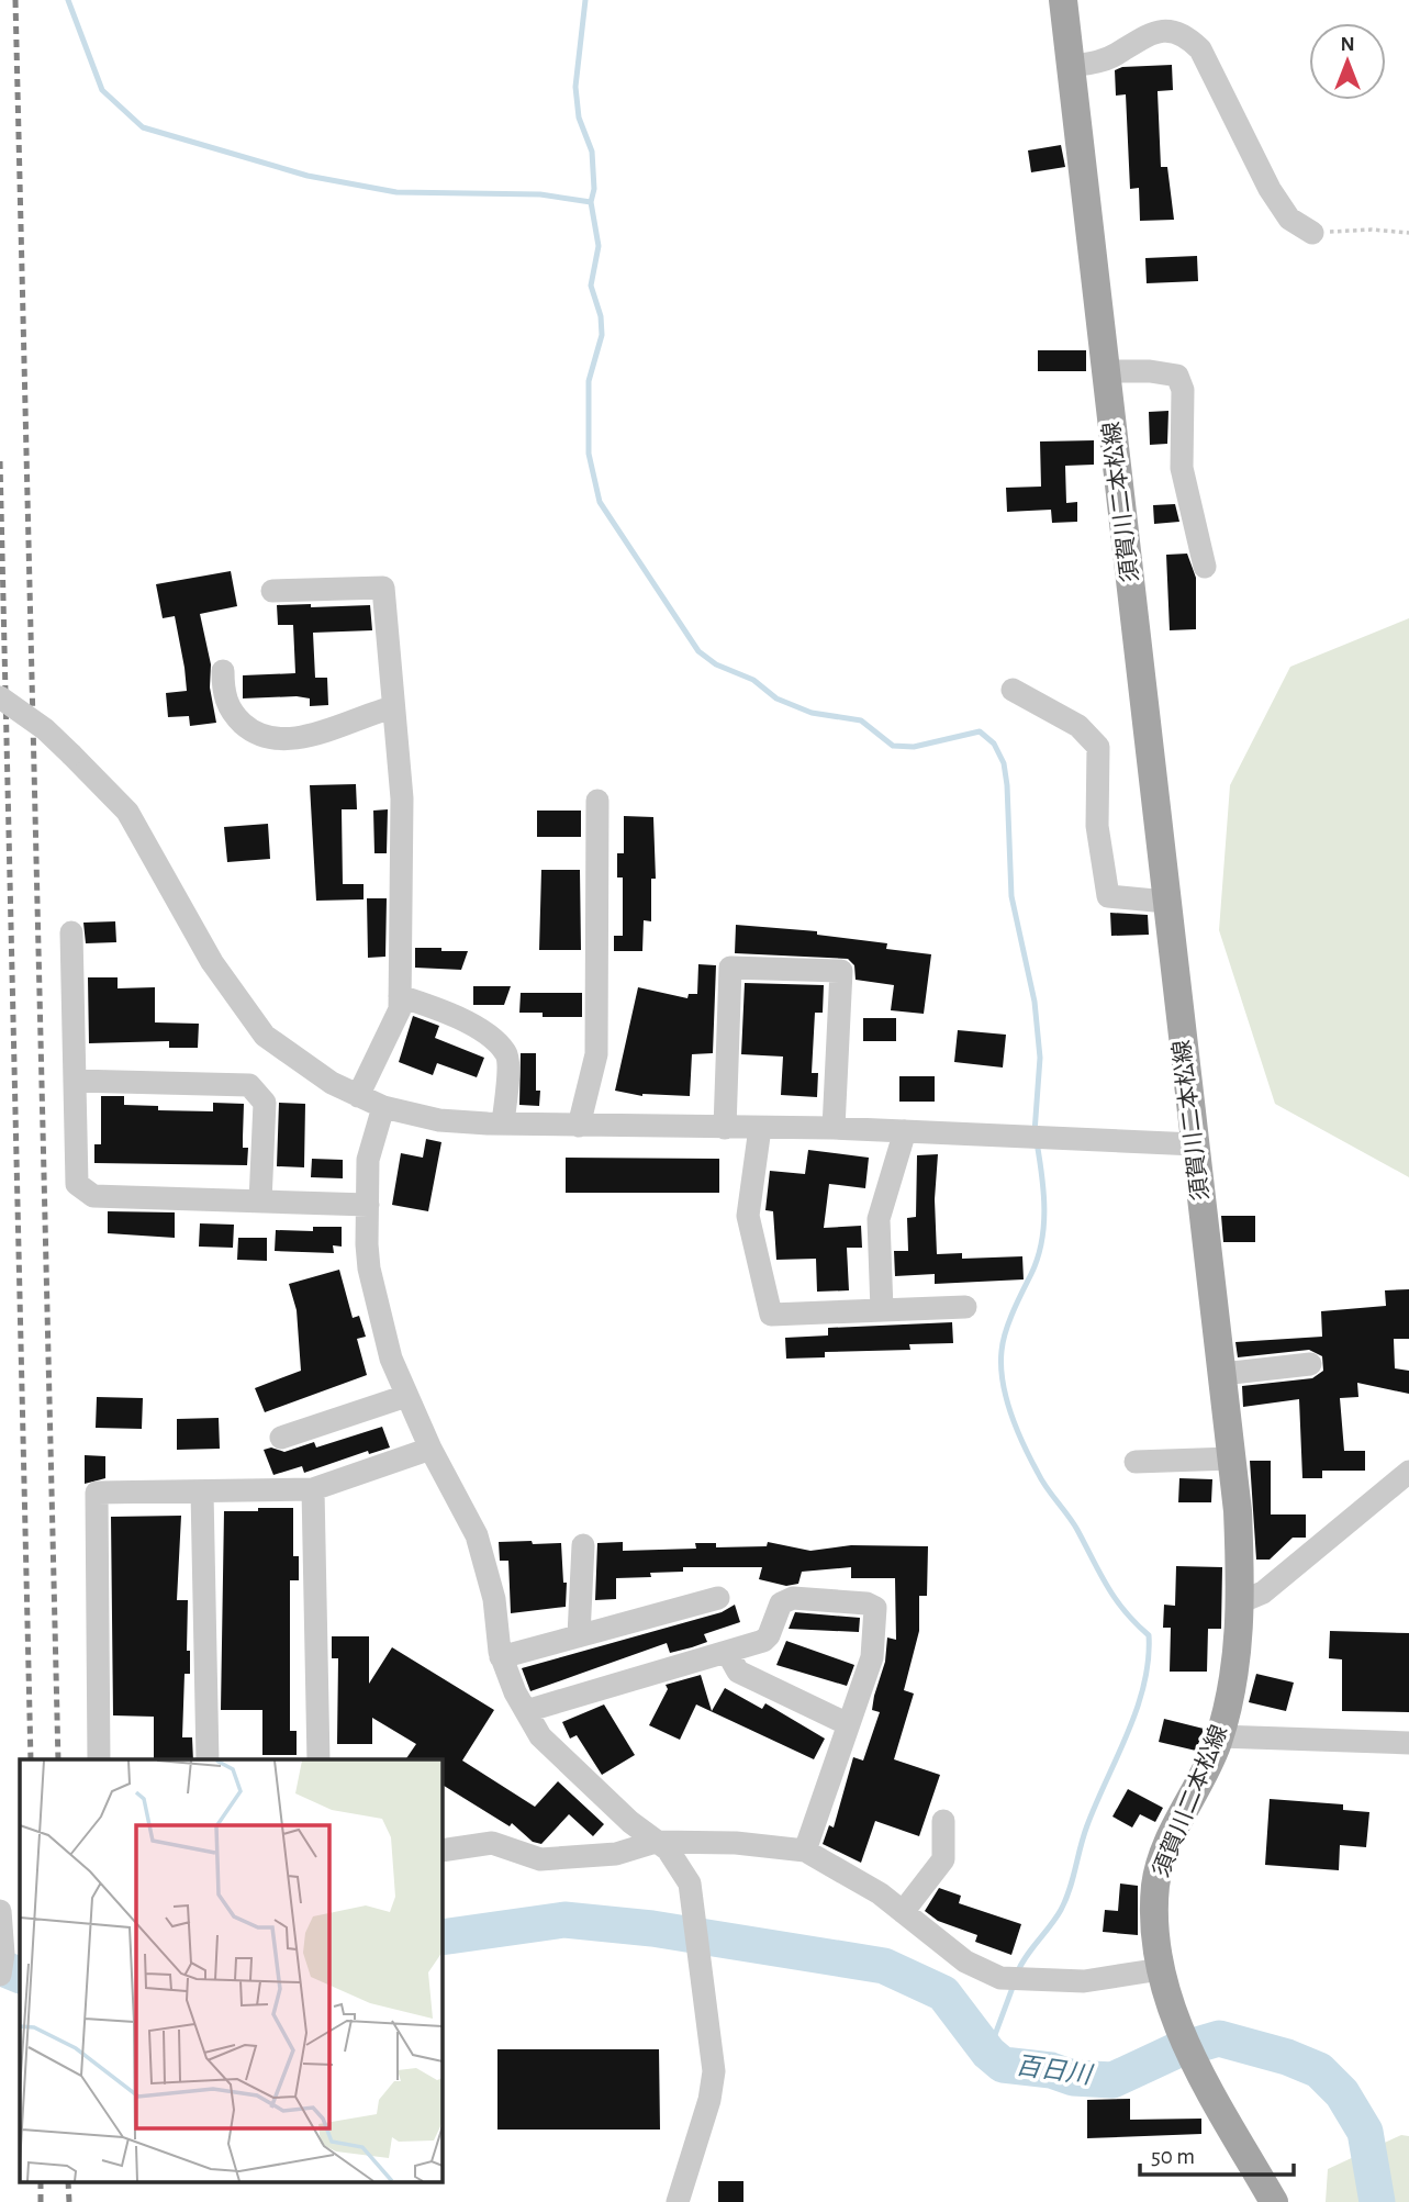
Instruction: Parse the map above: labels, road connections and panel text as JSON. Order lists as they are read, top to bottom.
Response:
{
  "streets": {
    "main road": ["須賀川二本松線"]
  },
  "water": ["百日川"],
  "scale_bar": "50 m",
  "north": "top"
}
